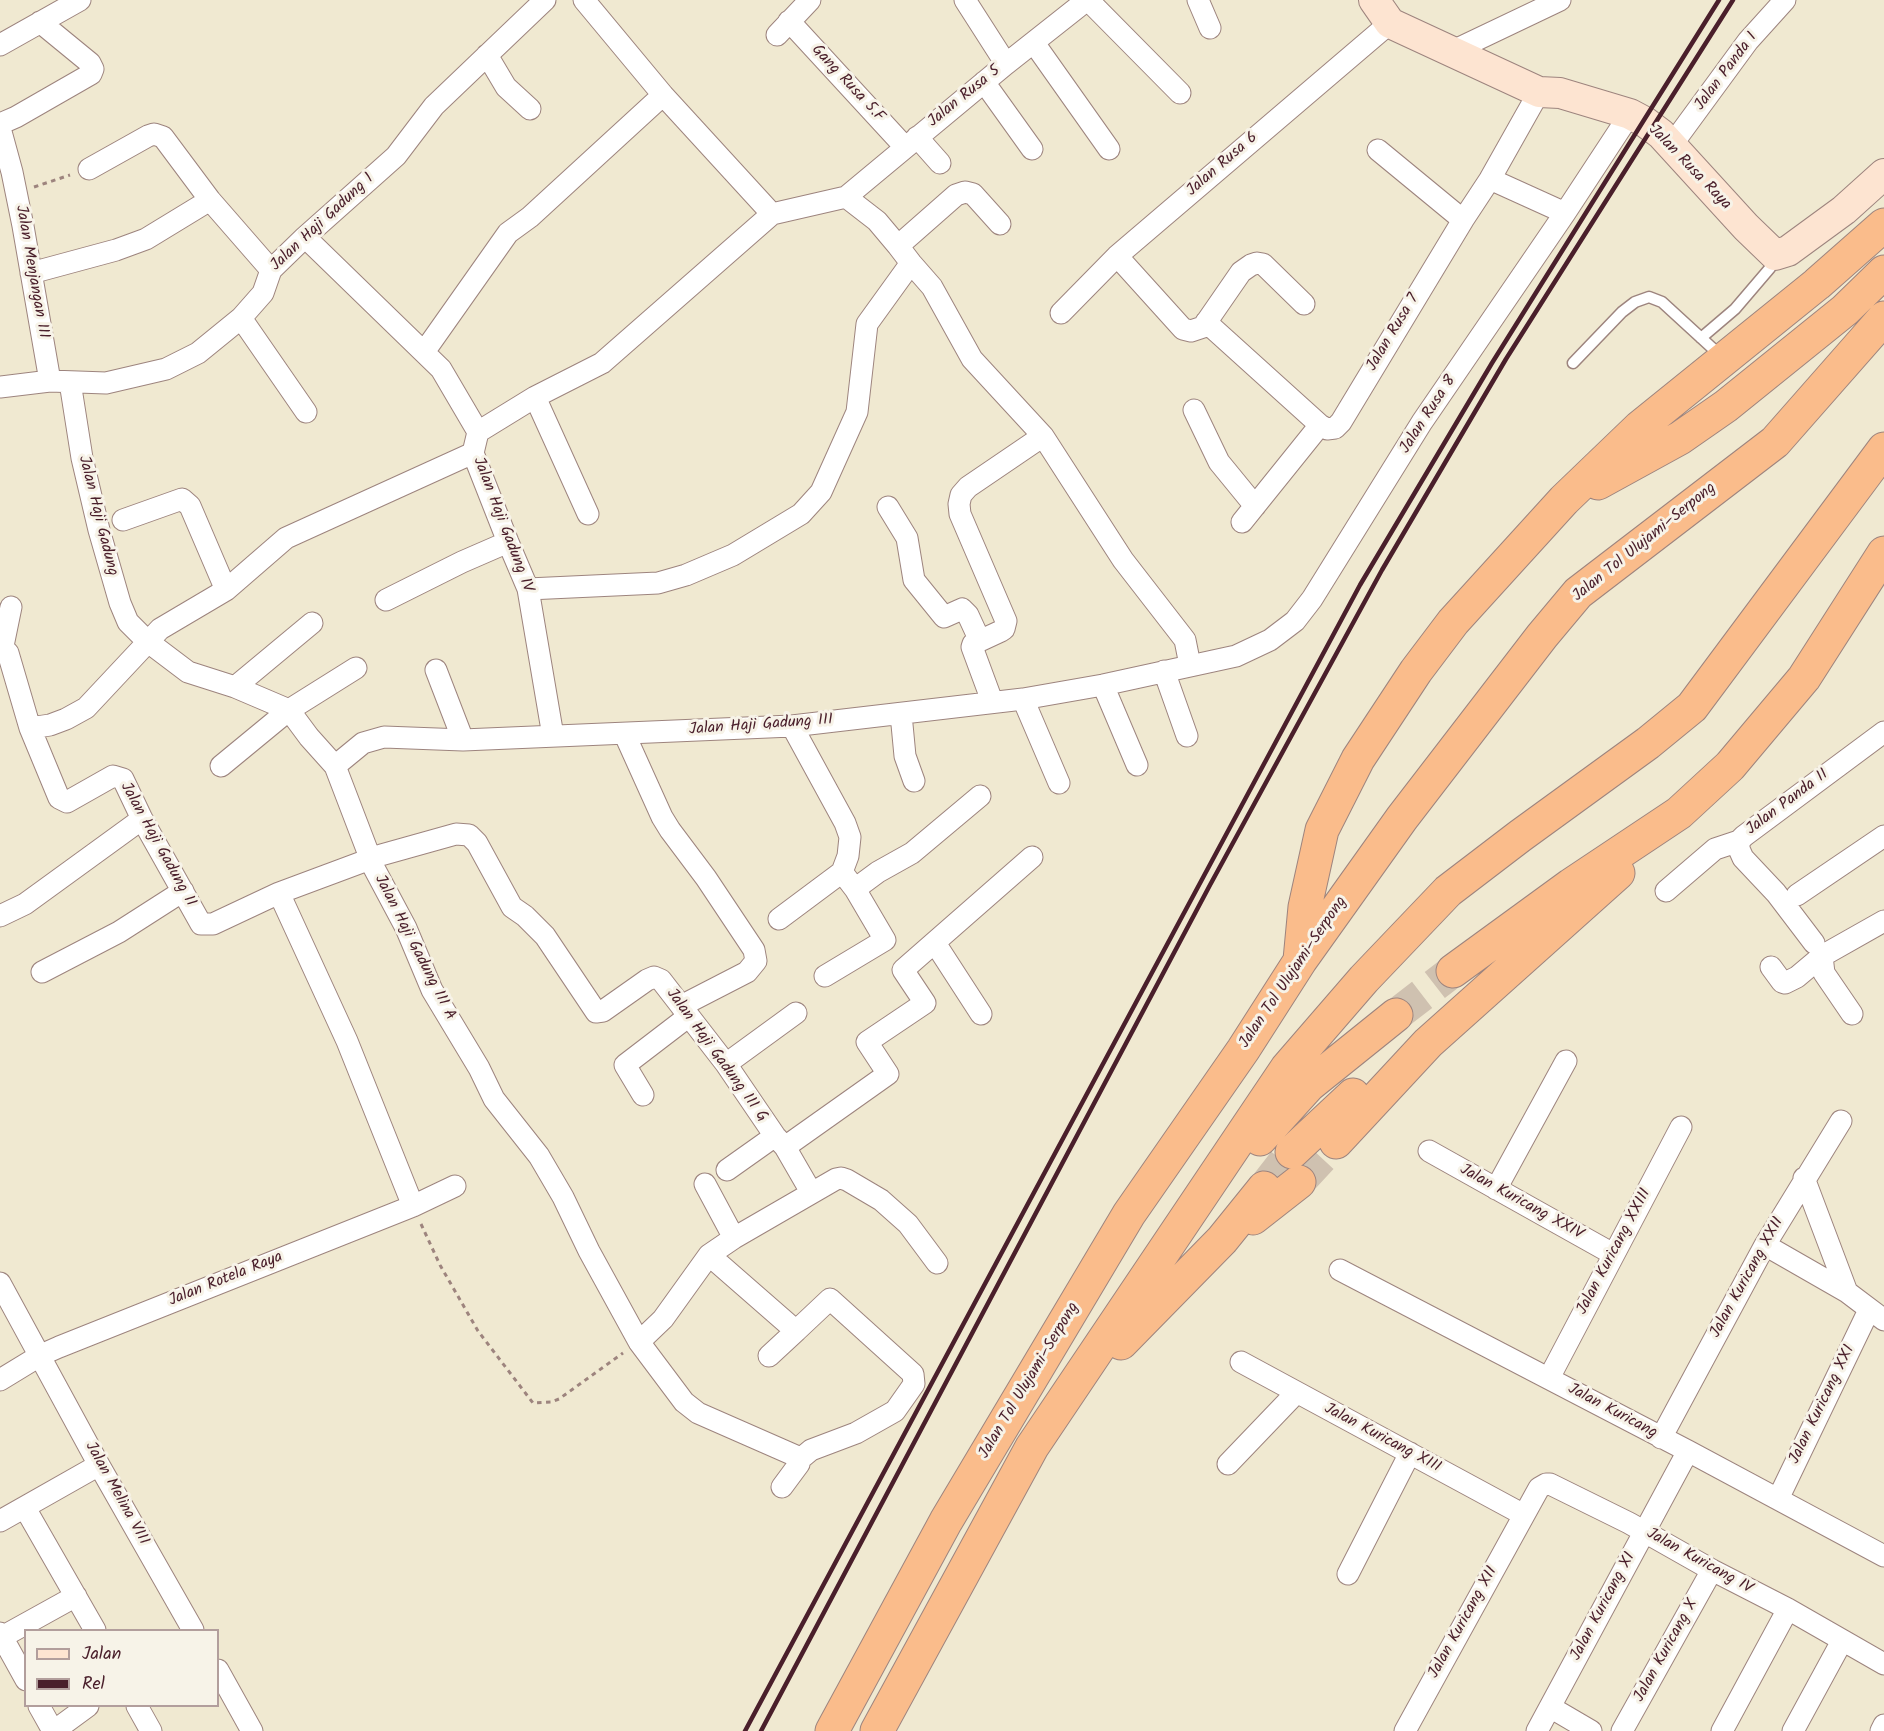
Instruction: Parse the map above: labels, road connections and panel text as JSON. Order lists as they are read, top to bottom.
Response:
{
  "streets": {
    "highway": ["Jalan Tol Ulujami–Serpong"],
    "street": [
      "Jalan Panda I",
      "Gang Rusa 5.F",
      "Jalan Rusa 5",
      "Jalan Rusa 6",
      "Jalan Rusa Raya",
      "Jalan Haji Gadung 1",
      "Jalan Menjangan III",
      "Jalan Rusa 7",
      "Jalan Rusa 8",
      "Jalan Haji Gadung",
      "Jalan Haji Gadung IV",
      "Jalan Haji Gadung III",
      "Jalan Panda II",
      "Jalan Haji Gadung II",
      "Jalan Haji Gadung III A",
      "Jalan Haji Gadung III G",
      "Jalan Kuricang XXIV",
      "Jalan Kuricang XXIII",
      "Jalan Kuricang XXII",
      "Jalan Rotela Raya",
      "Jalan Kuricang XXI",
      "Jalan Kuricang",
      "Jalan Kuricang XIII",
      "Jalan Melina VIII",
      "Jalan Kuricang IV",
      "Jalan Kuricang XI",
      "Jalan Kuricang XII",
      "Jalan Kuricang X"
    ]
  },
  "crossings": [
    ["Jalan Panda I", "Jalan Rusa Raya"],
    ["Gang Rusa 5.F", "Jalan Rusa 5"],
    ["Jalan Rusa 6", "Jalan Rusa Raya"],
    ["Jalan Rusa Raya", "Jalan Rusa 7"],
    ["Jalan Rusa Raya", "Jalan Rusa 8"],
    ["Jalan Haji Gadung 1", "Jalan Menjangan III"],
    ["Jalan Haji Gadung 1", "Jalan Haji Gadung"],
    ["Jalan Haji Gadung 1", "Jalan Haji Gadung IV"],
    ["Jalan Menjangan III", "Jalan Haji Gadung"],
    ["Jalan Rusa 8", "Jalan Haji Gadung III"],
    ["Jalan Haji Gadung IV", "Jalan Haji Gadung III"],
    ["Jalan Haji Gadung II", "Jalan Haji Gadung III G"],
    ["Jalan Haji Gadung III A", "Jalan Haji Gadung III G"],
    ["Jalan Kuricang XXIV", "Jalan Kuricang XXIII"],
    ["Jalan Kuricang XXIII", "Jalan Kuricang"],
    ["Jalan Kuricang XXII", "Jalan Kuricang"],
    ["Jalan Rotela Raya", "Jalan Melina VIII"],
    ["Jalan Kuricang XXI", "Jalan Kuricang"],
    ["Jalan Kuricang", "Jalan Kuricang XI"],
    ["Jalan Kuricang XIII", "Jalan Kuricang IV"],
    ["Jalan Kuricang XIII", "Jalan Kuricang XII"],
    ["Jalan Kuricang IV", "Jalan Kuricang XI"],
    ["Jalan Kuricang IV", "Jalan Kuricang XII"],
    ["Jalan Kuricang IV", "Jalan Kuricang X"]
  ],
  "legend": ["Jalan", "Rel"]
}
